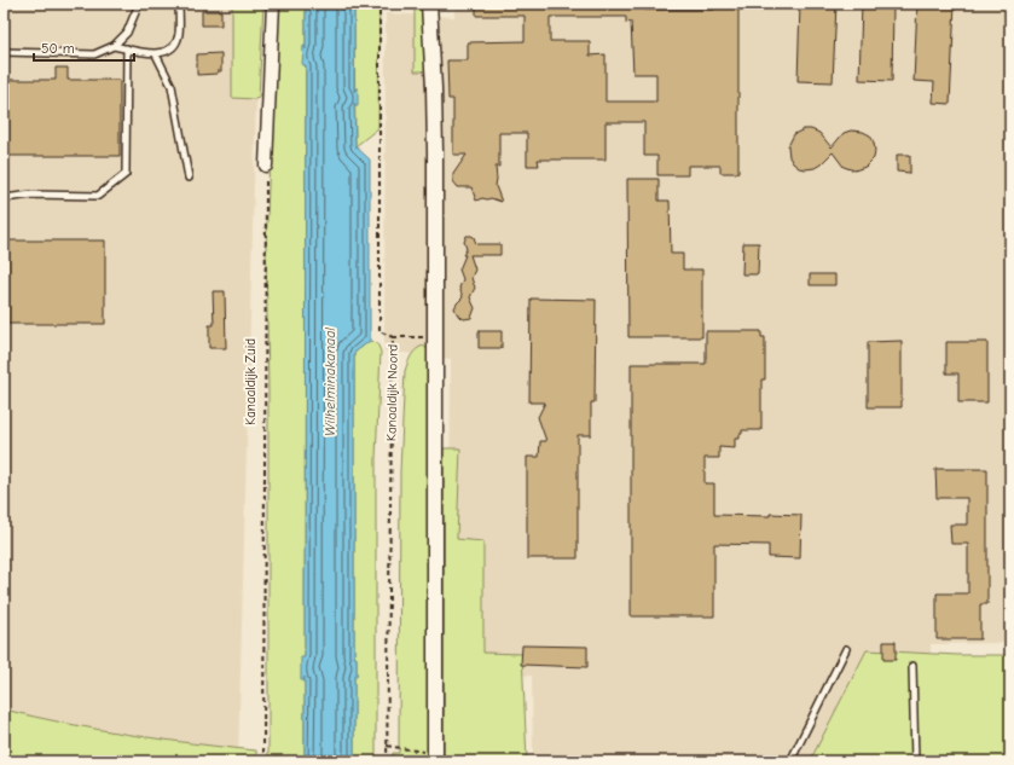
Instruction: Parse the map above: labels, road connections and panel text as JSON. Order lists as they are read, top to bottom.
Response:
{
  "streets": {
    "path": ["Kanaaldijk Zuid", "Kanaaldijk Noord"]
  },
  "water": ["Wilhelminakanaal"],
  "scale_bar": "50 m"
}
